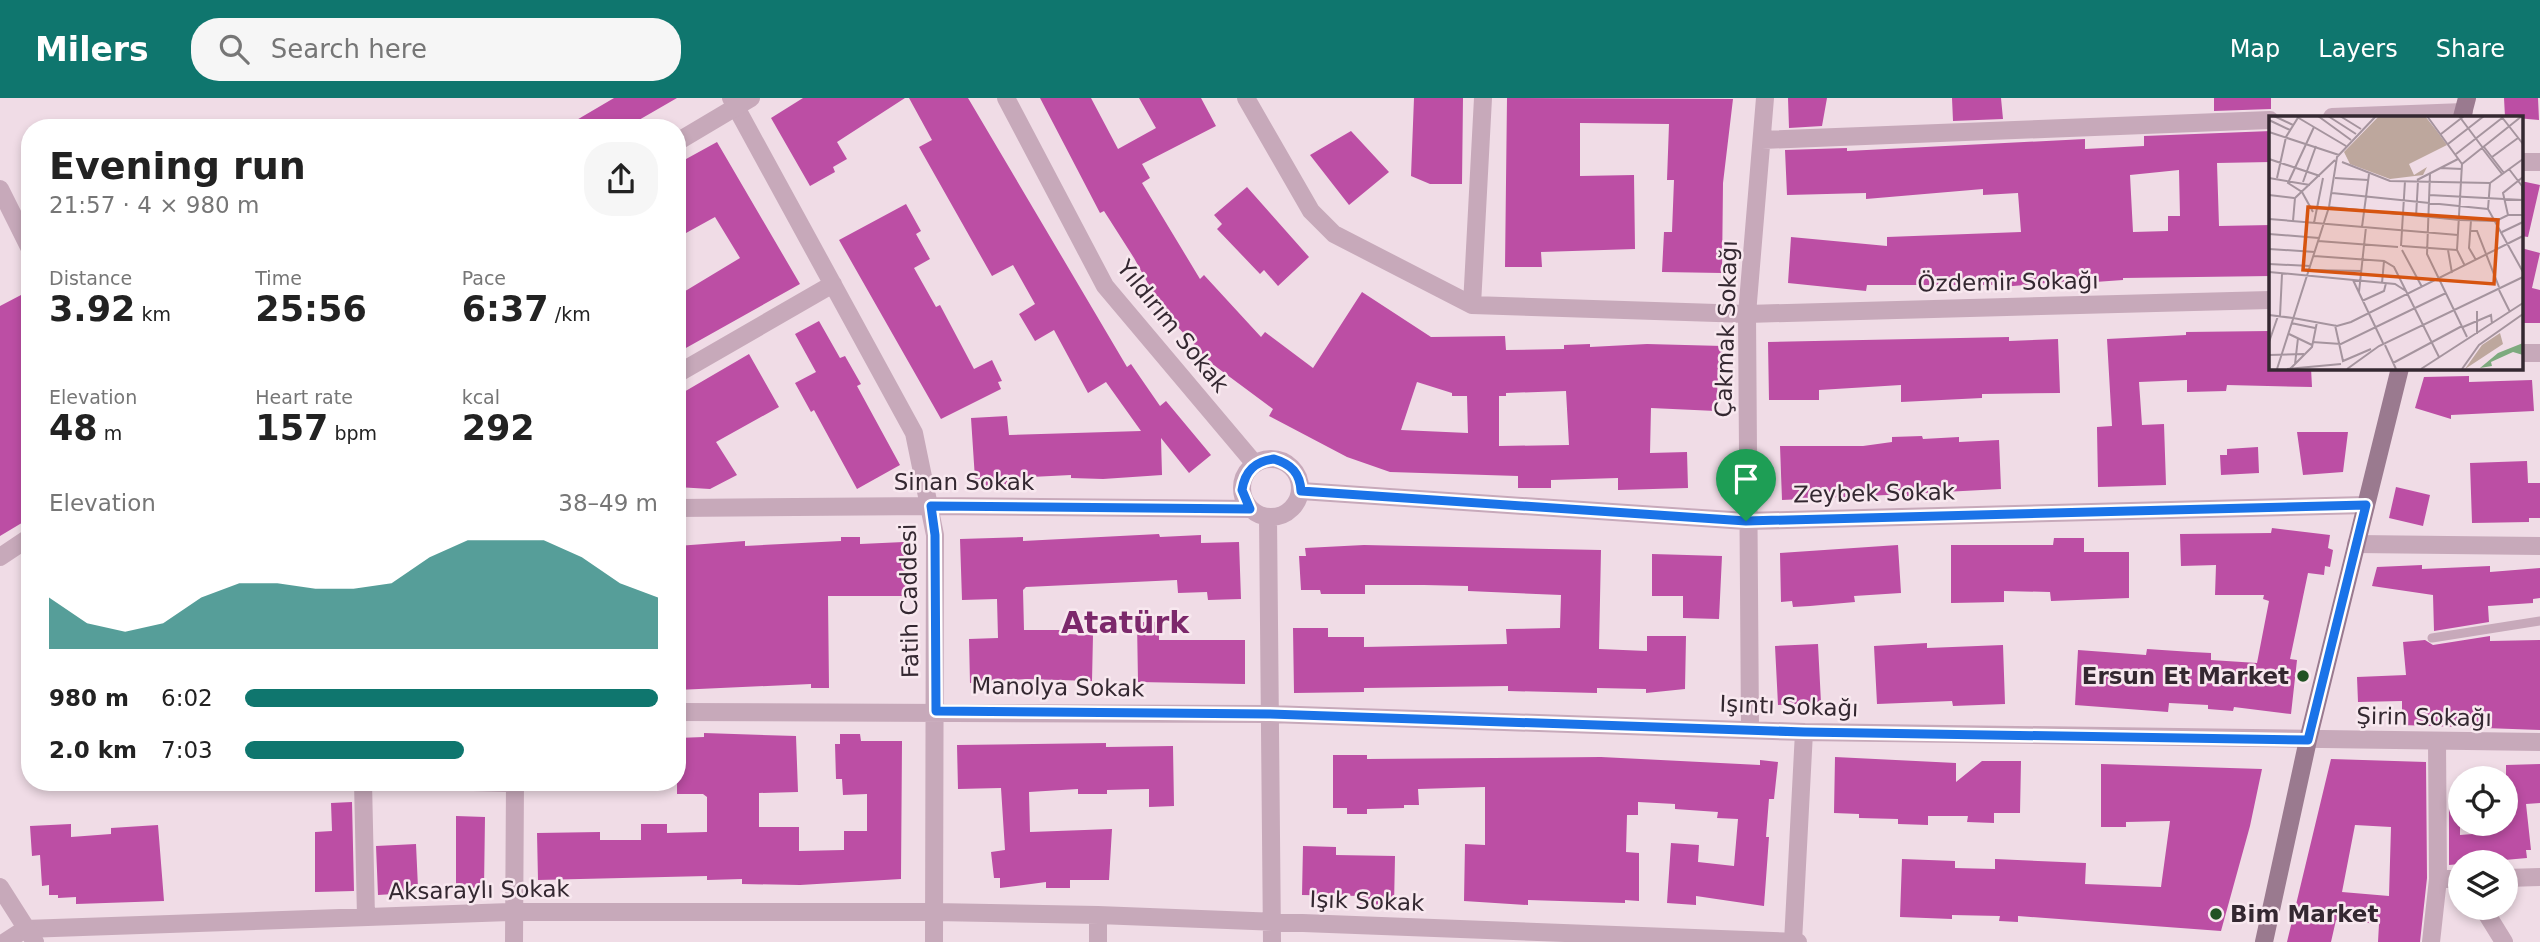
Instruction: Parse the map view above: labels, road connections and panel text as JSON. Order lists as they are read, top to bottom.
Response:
{
  "streets": {
    "street": [
      "Özdemir Sokağı",
      "Yıldırım Sokak",
      "Çakmak Sokağı",
      "Sinan Sokak",
      "Zeybek Sokak",
      "Fatih Caddesi",
      "Manolya Sokak",
      "Işıntı Sokağı",
      "Şirin Sokağı",
      "Aksaraylı Sokak",
      "Işık Sokak"
    ]
  },
  "crossings": [
    ["Özdemir Sokağı", "Çakmak Sokağı"],
    ["Yıldırım Sokak", "Sinan Sokak"],
    ["Yıldırım Sokak", "Zeybek Sokak"],
    ["Çakmak Sokağı", "Zeybek Sokak"],
    ["Çakmak Sokağı", "Işıntı Sokağı"],
    ["Sinan Sokak", "Zeybek Sokak"],
    ["Sinan Sokak", "Fatih Caddesi"],
    ["Fatih Caddesi", "Manolya Sokak"],
    ["Fatih Caddesi", "Aksaraylı Sokak"],
    ["Fatih Caddesi", "Işık Sokak"],
    ["Manolya Sokak", "Işıntı Sokağı"],
    ["Işıntı Sokağı", "Şirin Sokağı"],
    ["Aksaraylı Sokak", "Işık Sokak"]
  ],
  "districts": ["Atatürk"],
  "places": ["Ersun Et Market", "Bim Market"],
  "page": {
    "header": "Milers",
    "search": "Search here",
    "nav": ["Map", "Layers", "Share"],
    "heading": ["Evening run", "21:57 · 4 × 980 m"],
    "stats": [
      ["Distance", "3.92 km"],
      ["Time", "25:56"],
      ["Pace", "6:37 /km"],
      ["Elevation", "48 m"],
      ["Heart rate", "157 bpm"],
      ["kcal", "292"]
    ],
    "chart": ["Elevation", "38–49 m"],
    "list": [
      {
        "name": "980 m",
        "note": "6:02"
      },
      {
        "name": "2.0 km",
        "note": "7:03"
      }
    ]
  }
}
